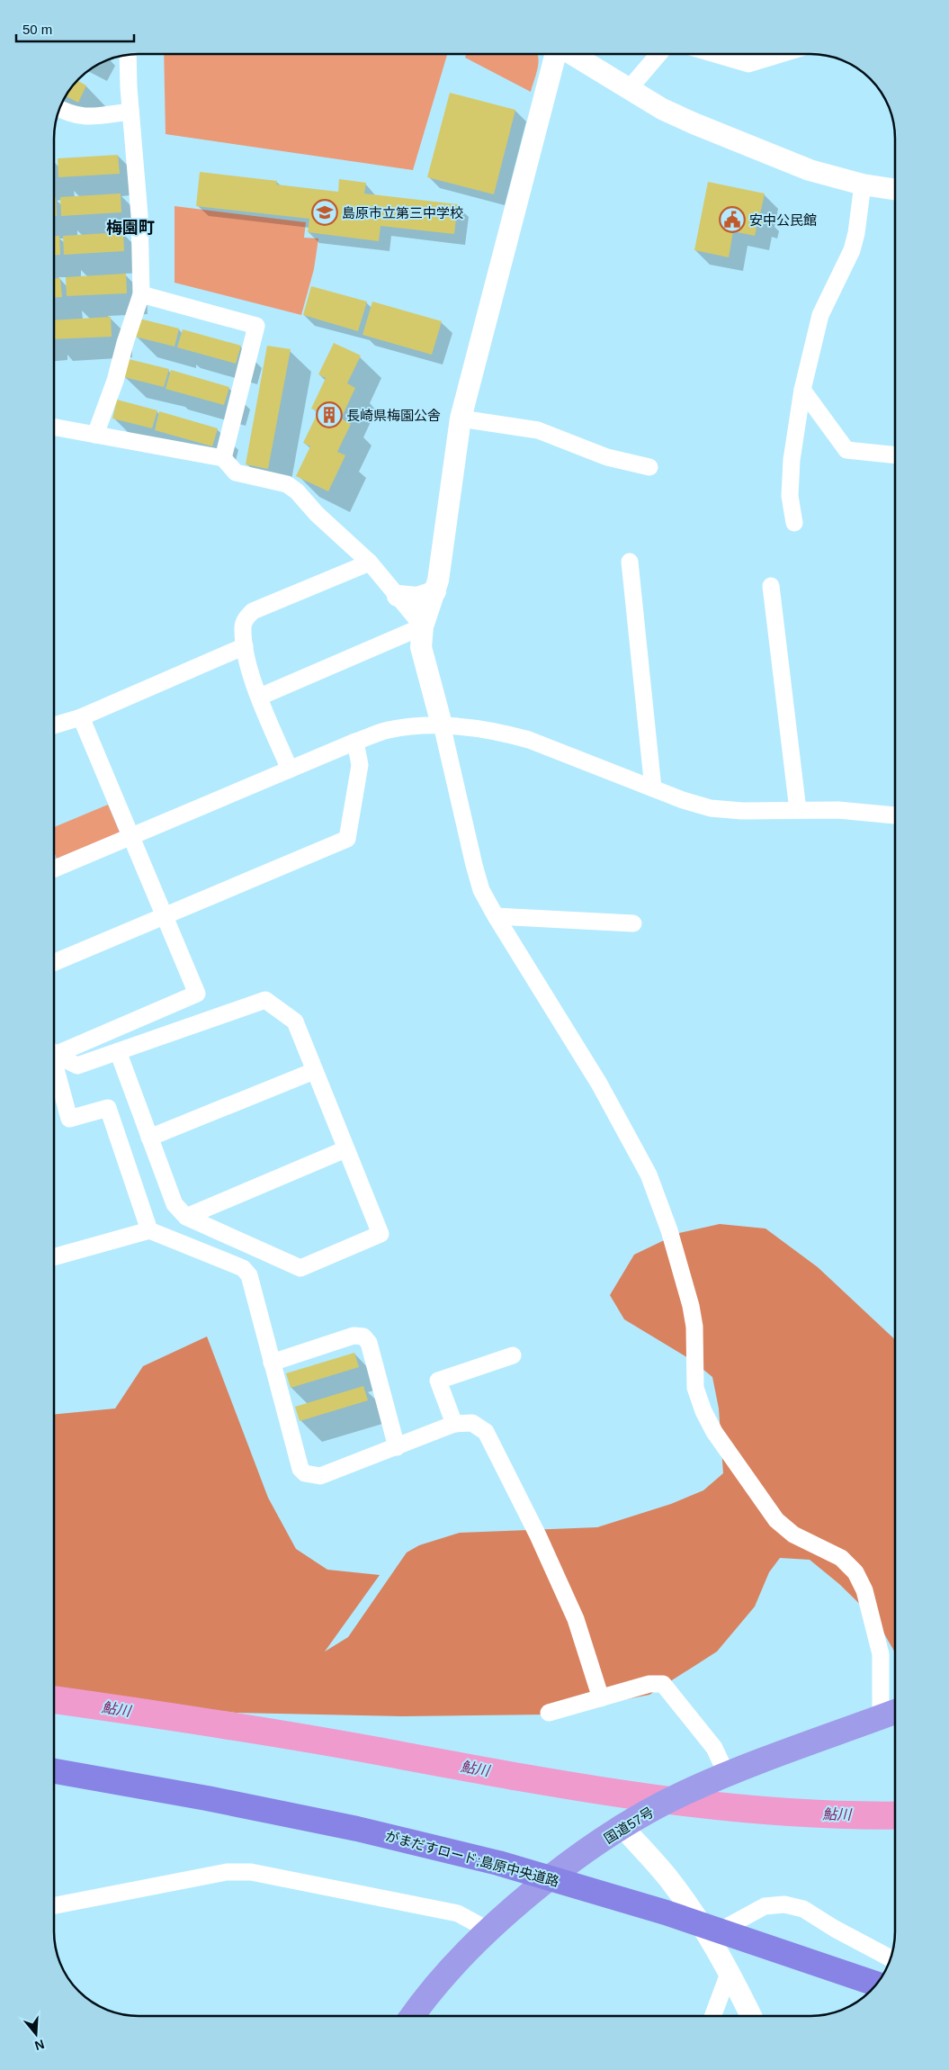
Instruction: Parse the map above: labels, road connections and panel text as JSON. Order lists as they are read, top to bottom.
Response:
{
  "streets": {
    "highway": ["国道57号", "がまだすロード;島原中央道路"]
  },
  "districts": ["梅園町"],
  "water": ["鮎川"],
  "places": {
    "school or university": ["島原市立第三中学校"],
    "public building": ["安中公民館"],
    "building": ["長崎県梅園公舎"]
  },
  "scale_bar": "50 m",
  "north": "bottom"
}
